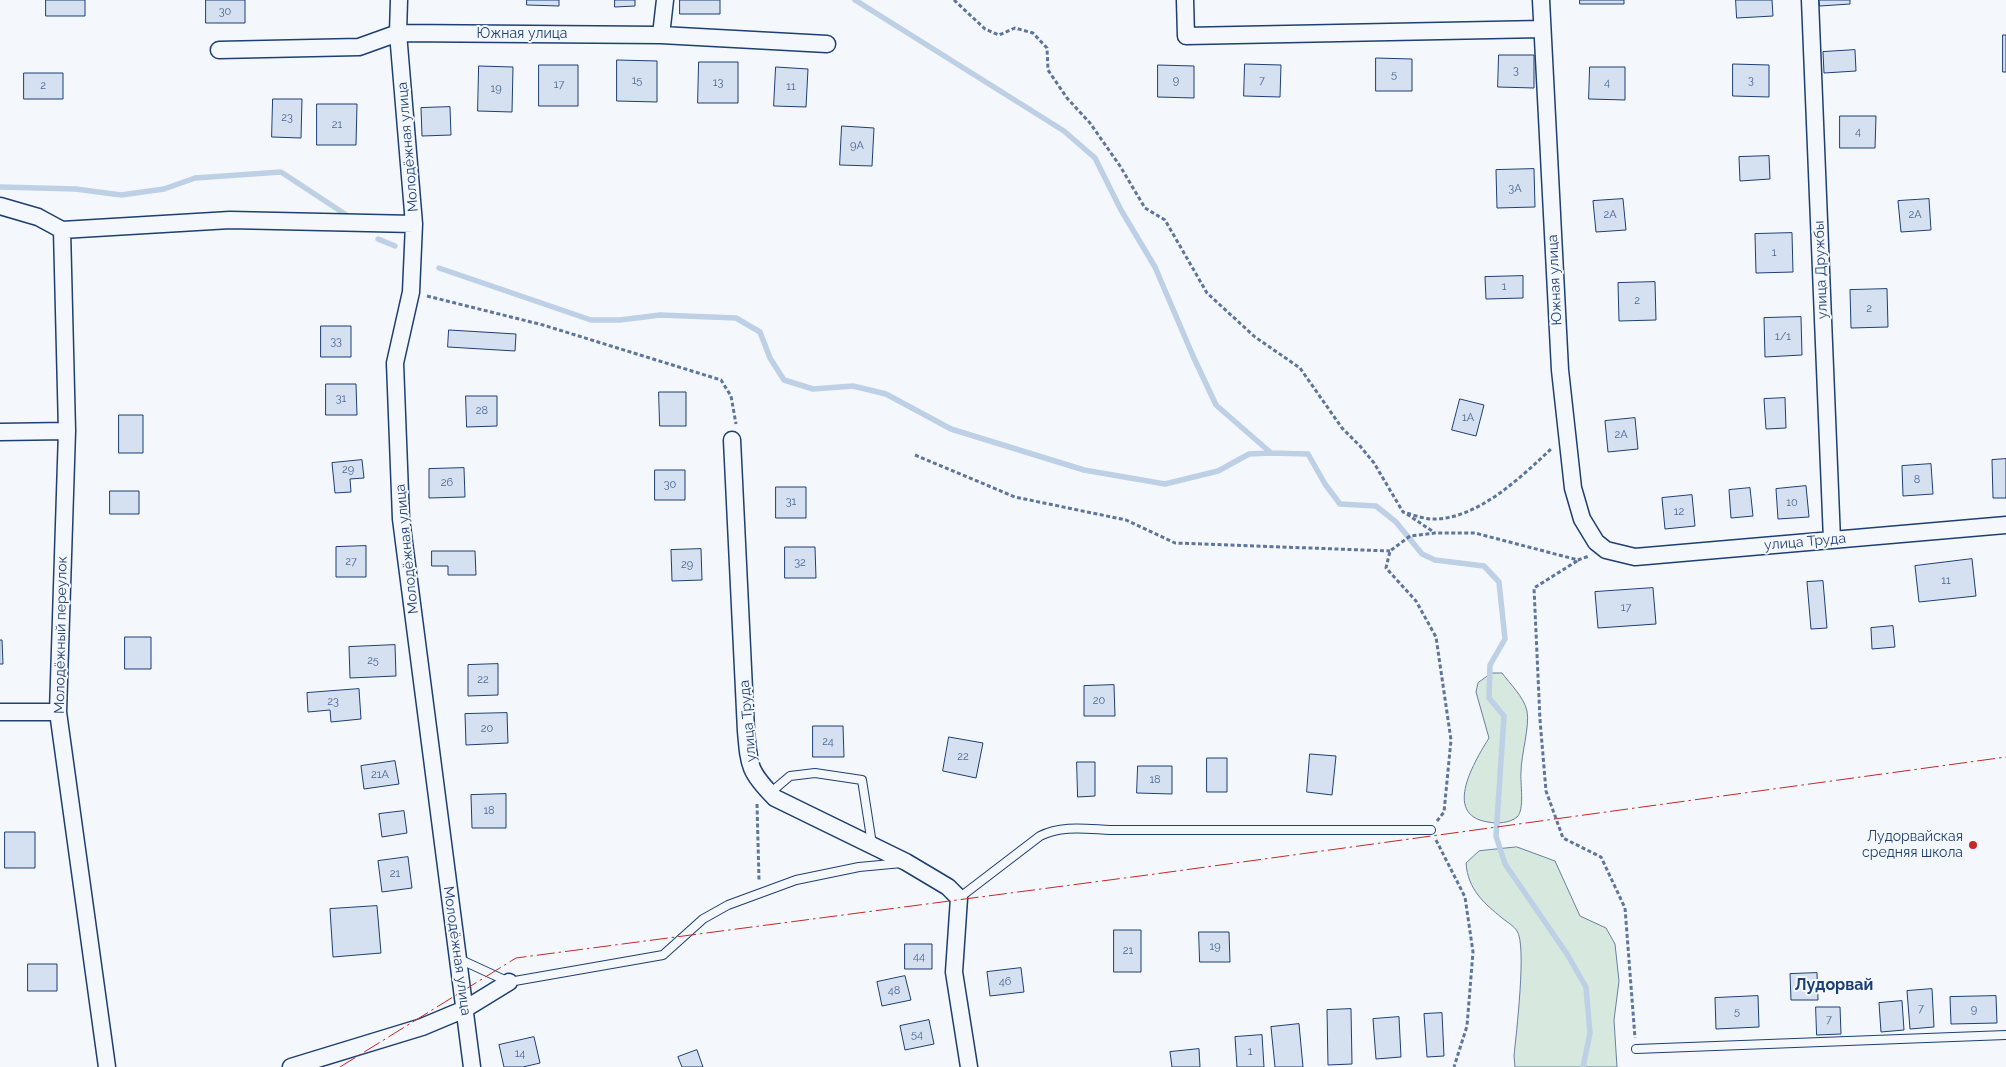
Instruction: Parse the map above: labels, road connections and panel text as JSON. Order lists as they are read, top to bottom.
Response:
{
  "streets": {
    "street": [
      "Южная улица",
      "Молодёжная улица",
      "улица Дружбы",
      "улица Труда",
      "Молодёжный переулок"
    ]
  },
  "crossings": [
    ["Южная улица", "Молодёжная улица"],
    ["Южная улица", "улица Труда"],
    ["улица Дружбы", "улица Труда"]
  ],
  "districts": ["Лудорвай"],
  "places": ["Лудорвайская средняя школа"],
  "house_numbers": [
    "30",
    "3",
    "5",
    "15",
    "9",
    "7",
    "3",
    "13",
    "4",
    "17",
    "2",
    "11",
    "19",
    "23",
    "21",
    "4",
    "9А",
    "3А",
    "2А",
    "2А",
    "1",
    "1",
    "2",
    "2",
    "1/1",
    "33",
    "31",
    "28",
    "1А",
    "2А",
    "29",
    "8",
    "26",
    "30",
    "31",
    "10",
    "12",
    "27",
    "32",
    "29",
    "11",
    "17",
    "25",
    "22",
    "20",
    "23",
    "20",
    "24",
    "22",
    "21А",
    "18",
    "18",
    "21",
    "19",
    "21",
    "44",
    "46",
    "48",
    "7",
    "9",
    "5",
    "7",
    "54",
    "1",
    "14"
  ]
}
